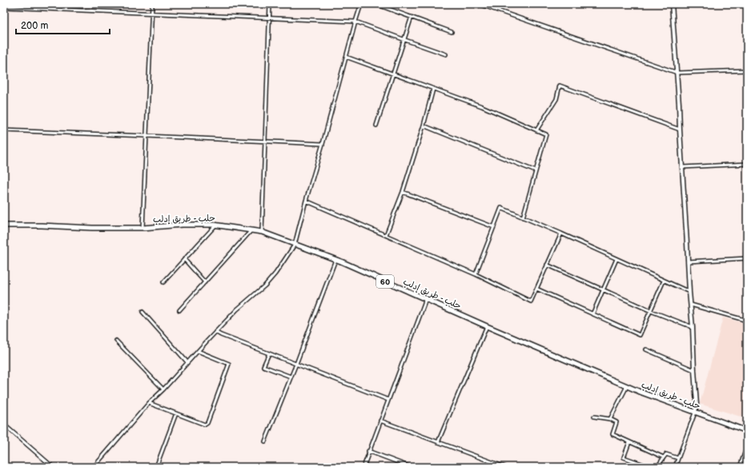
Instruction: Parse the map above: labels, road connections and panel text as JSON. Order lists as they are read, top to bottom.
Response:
{
  "streets": {
    "highway": ["حلب - طريق إدلب", "60"]
  },
  "scale_bar": "200 m"
}
